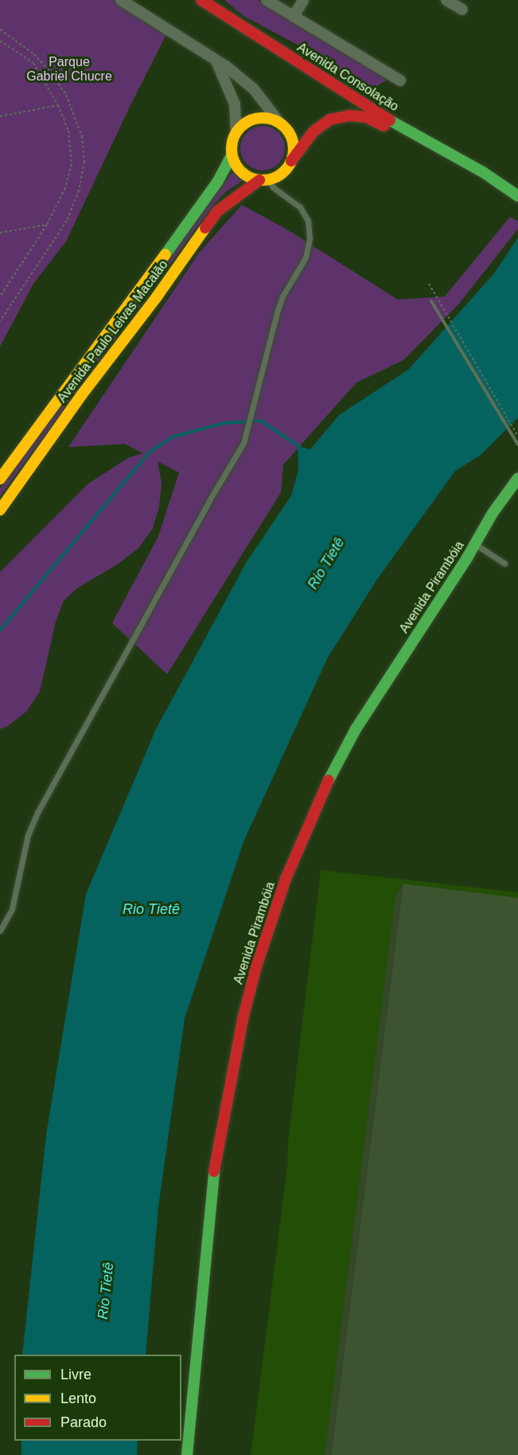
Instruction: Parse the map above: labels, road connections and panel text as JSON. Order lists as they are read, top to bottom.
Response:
{
  "streets": {
    "main road": ["Avenida Consolação", "Avenida Paulo Leivas Macalão", "Avenida Pirambóia"]
  },
  "water": ["Rio Tietê"],
  "parks": ["Parque Gabriel Chucre"],
  "legend": ["Livre", "Lento", "Parado"]
}
